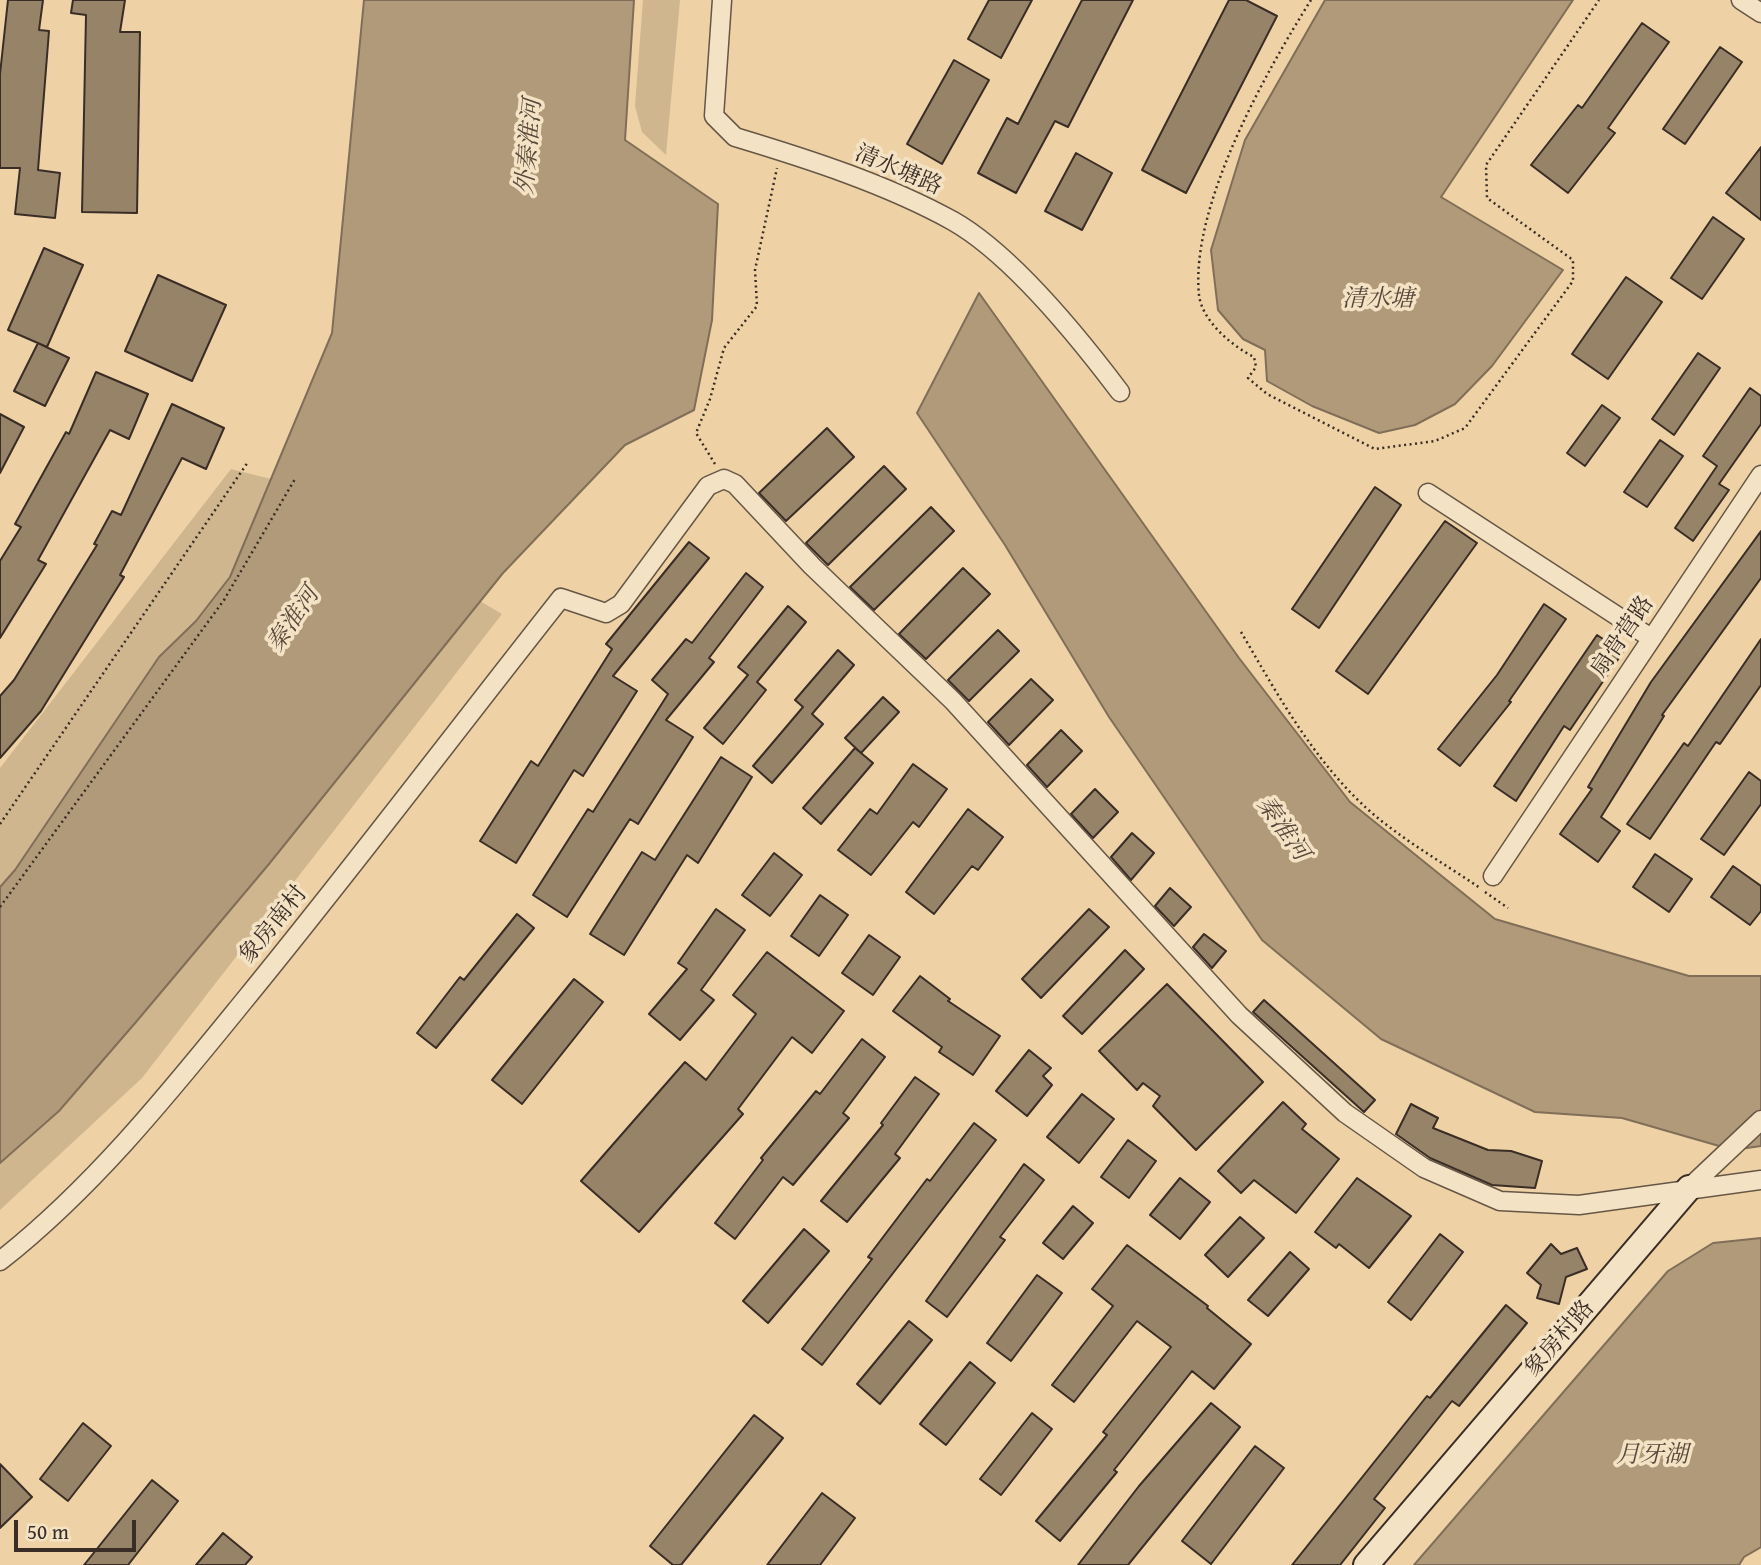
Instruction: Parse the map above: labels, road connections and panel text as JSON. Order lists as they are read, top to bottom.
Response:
{
  "streets": {
    "street": [
      "清水塘路",
      "扇骨营路",
      "象房南村",
      "象房村路"
    ]
  },
  "water": [
    "外秦淮河",
    "清水塘",
    "秦淮河",
    "月牙湖"
  ],
  "scale_bar": "50 m"
}
